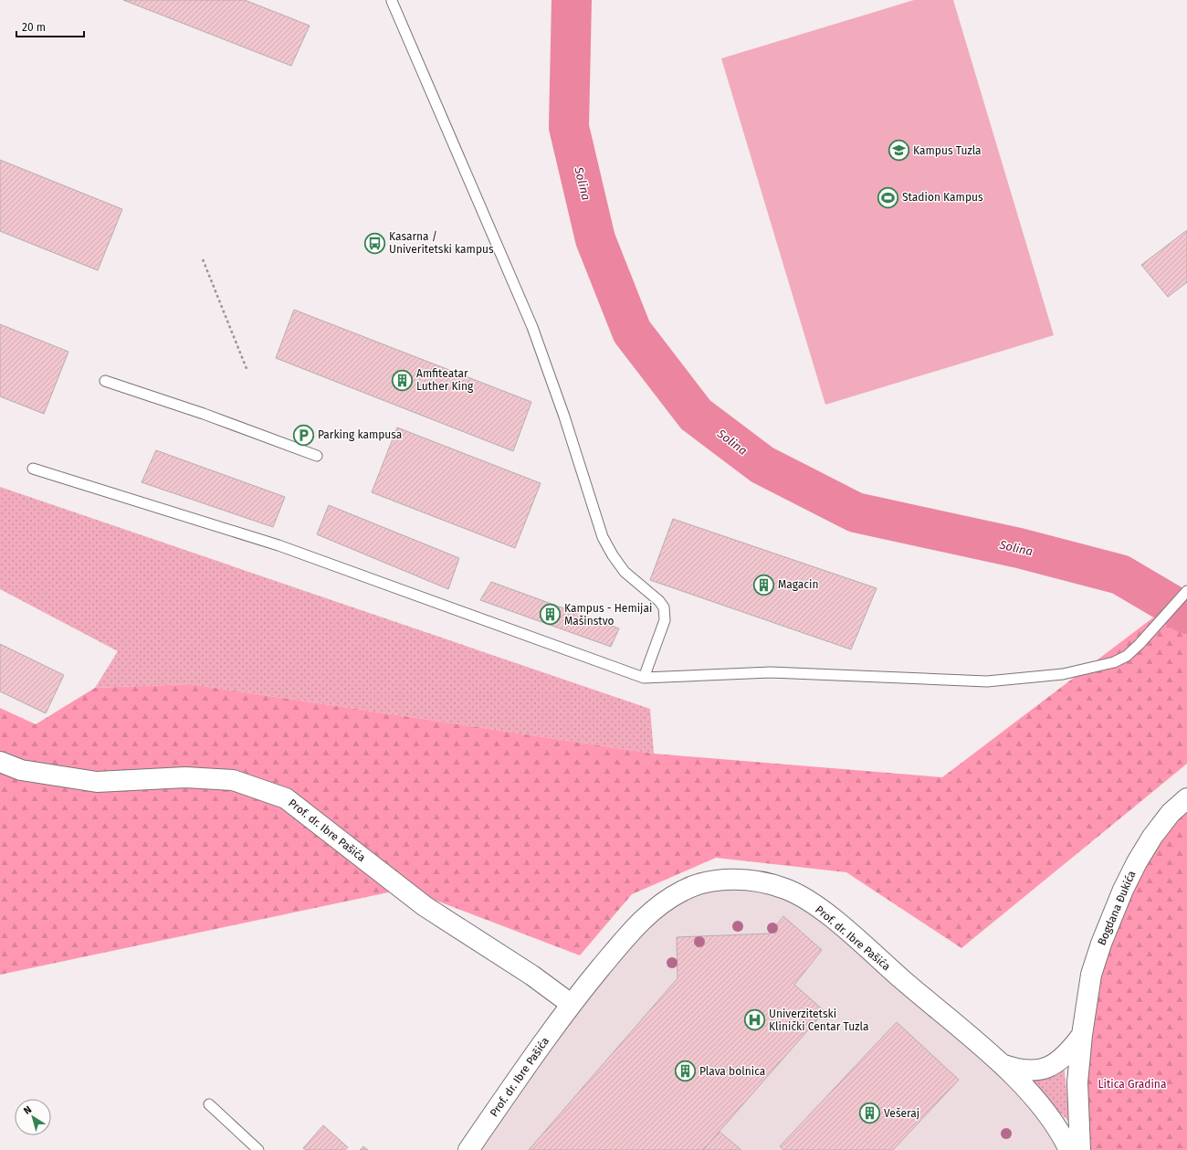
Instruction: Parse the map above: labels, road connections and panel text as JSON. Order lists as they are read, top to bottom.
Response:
{
  "streets": {
    "street": ["Prof. dr. Ibre Pašića", "Bogdana Đukića"]
  },
  "crossings": [
    ["Prof. dr. Ibre Pašića", "Bogdana Đukića"]
  ],
  "water": ["Solina"],
  "parks": ["Litica Gradina"],
  "places": {
    "school or university": ["Kampus Tuzla"],
    "sports": ["Stadion Kampus"],
    "bus stop": ["Kasarna / Univeritetski kampus"],
    "building": [
      "Amfiteatar Luther King",
      "Magacin",
      "Kampus - Hemijai Mašinstvo",
      "Plava bolnica",
      "Vešeraj"
    ],
    "parking": ["Parking kampusa"],
    "hospital": ["Univerzitetski Klinički Centar Tuzla"]
  },
  "scale_bar": "20 m",
  "north": "top left"
}
